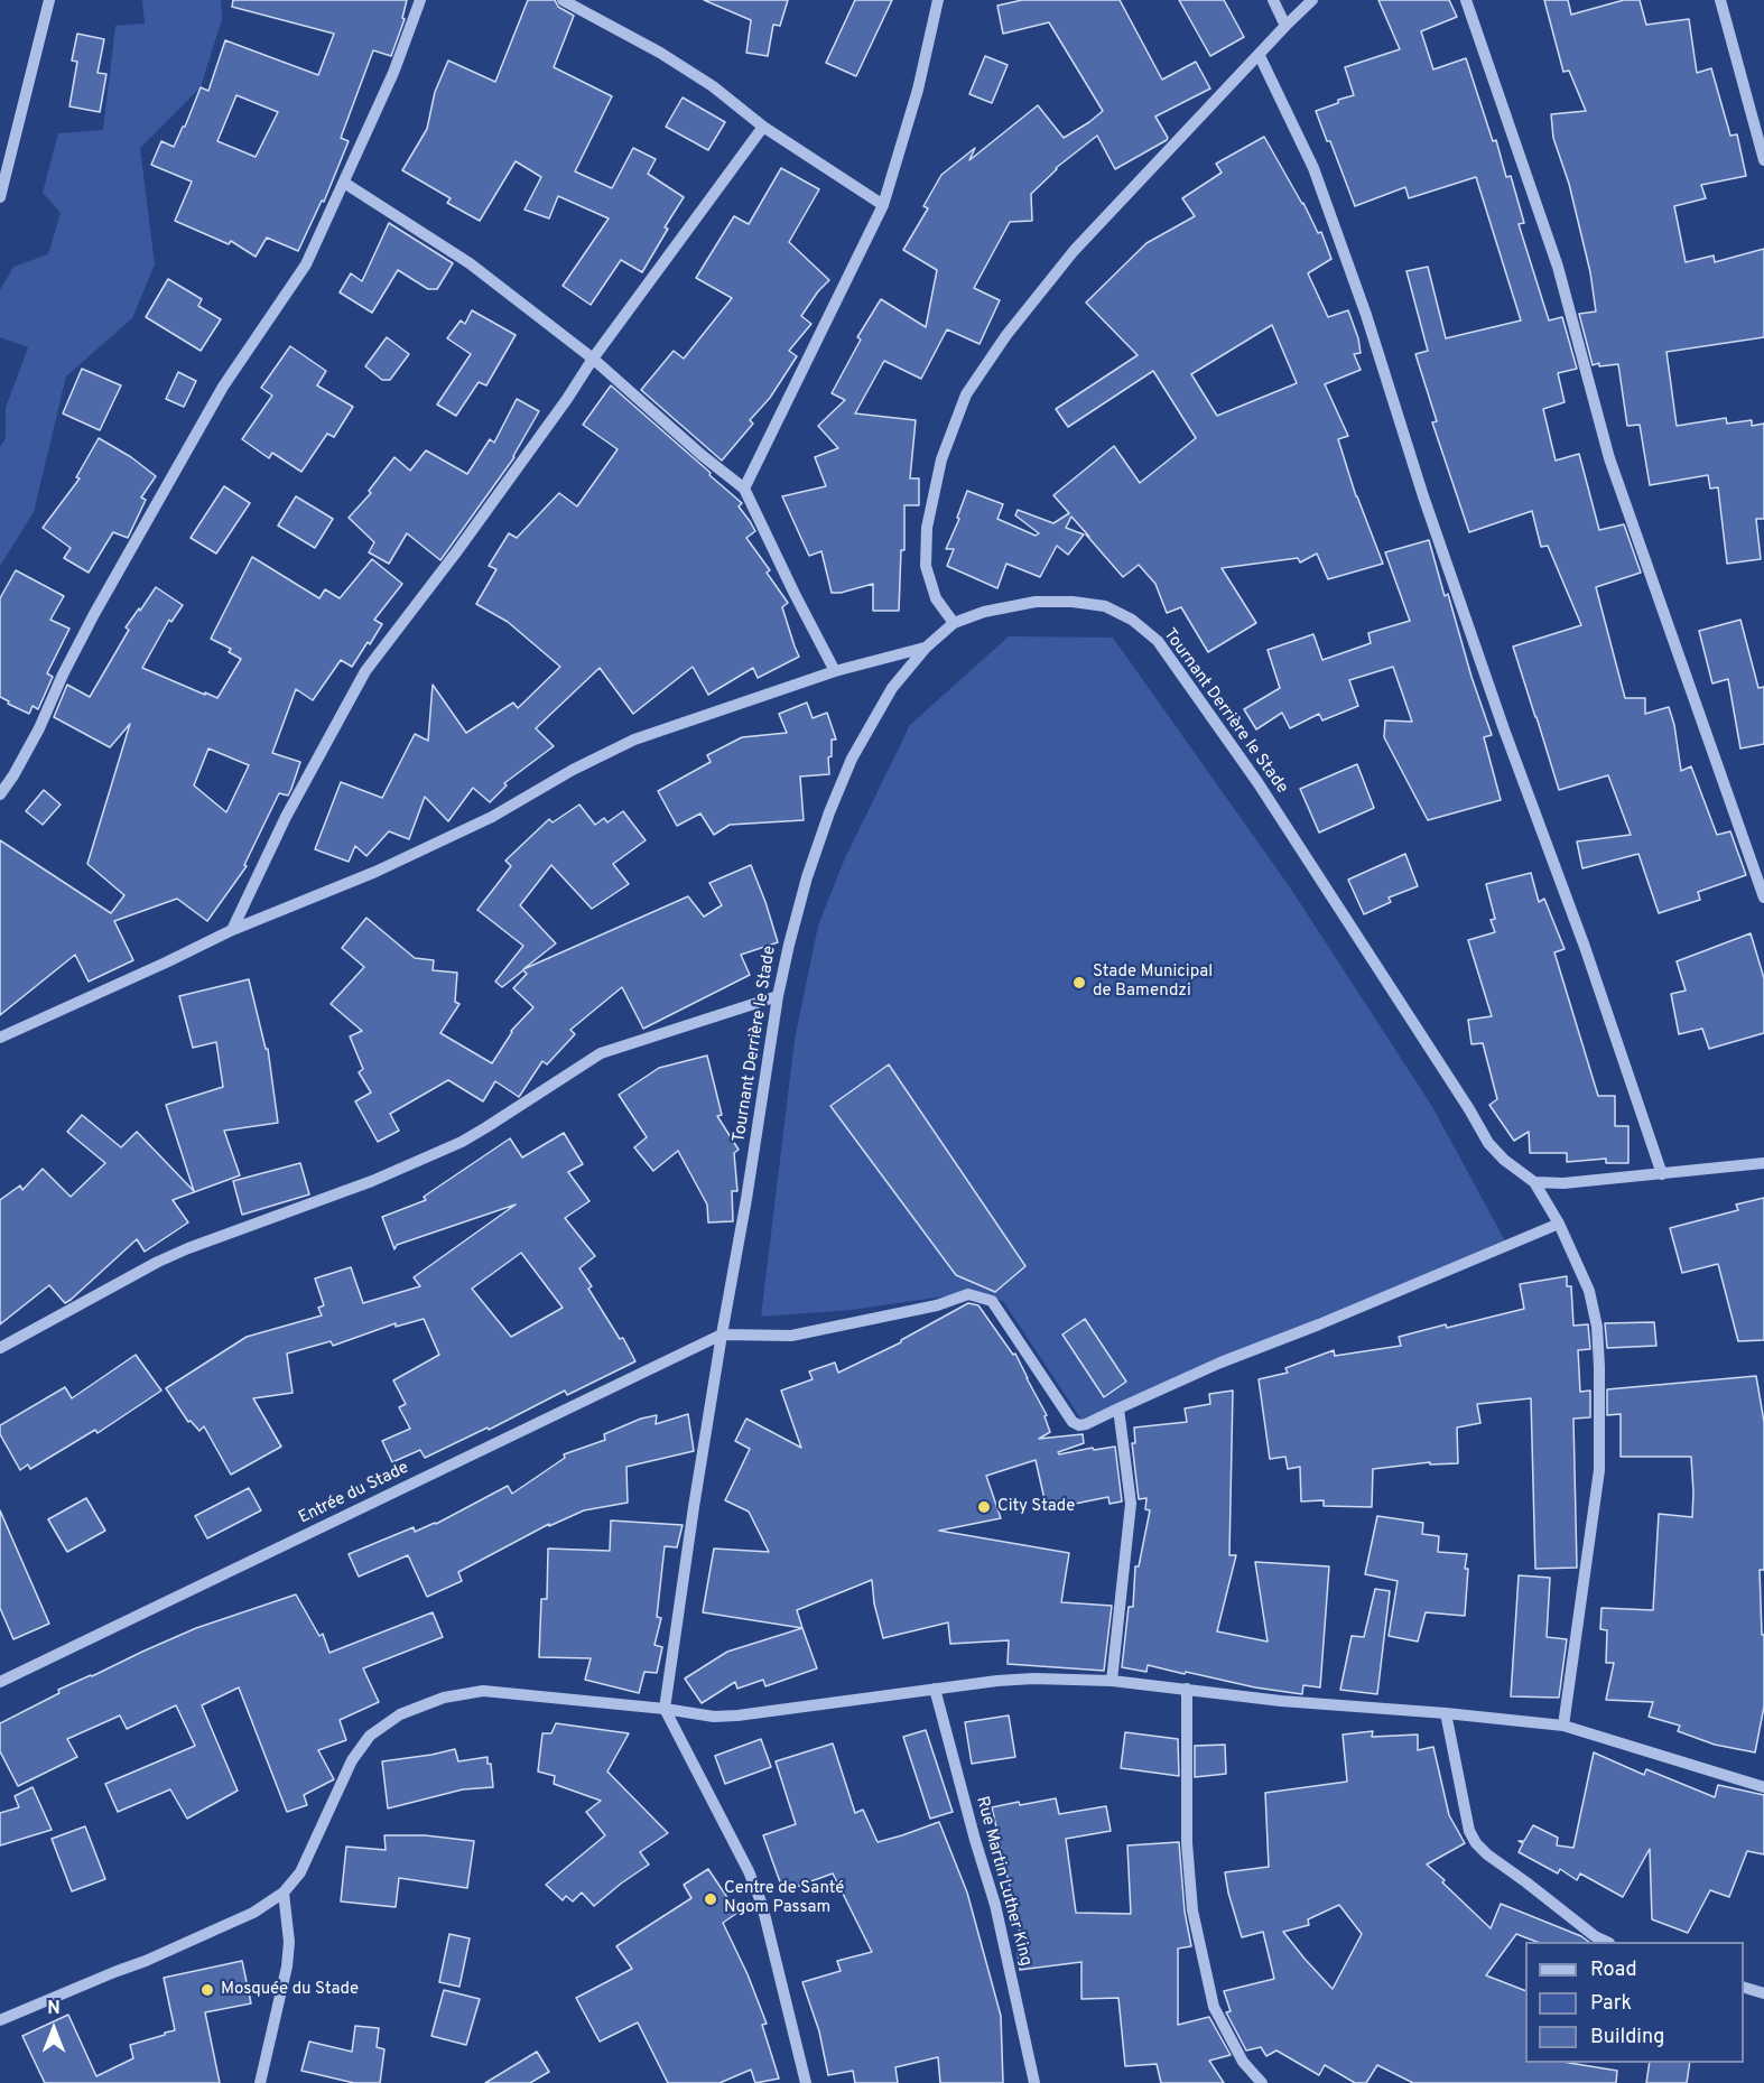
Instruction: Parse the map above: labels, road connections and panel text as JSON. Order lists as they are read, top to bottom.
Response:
{
  "streets": {
    "street": ["Tournant Derrière le Stade", "Entrée du Stade", "Rue Martin Luther King"]
  },
  "crossings": [
    ["Tournant Derrière le Stade", "Entrée du Stade"]
  ],
  "places": [
    "Stade Municipal de Bamendzi",
    "City Stade",
    "Centre de Santé Ngom Passam",
    "Mosquée du Stade"
  ],
  "legend": ["Road", "Park", "Building"],
  "north": "top"
}
